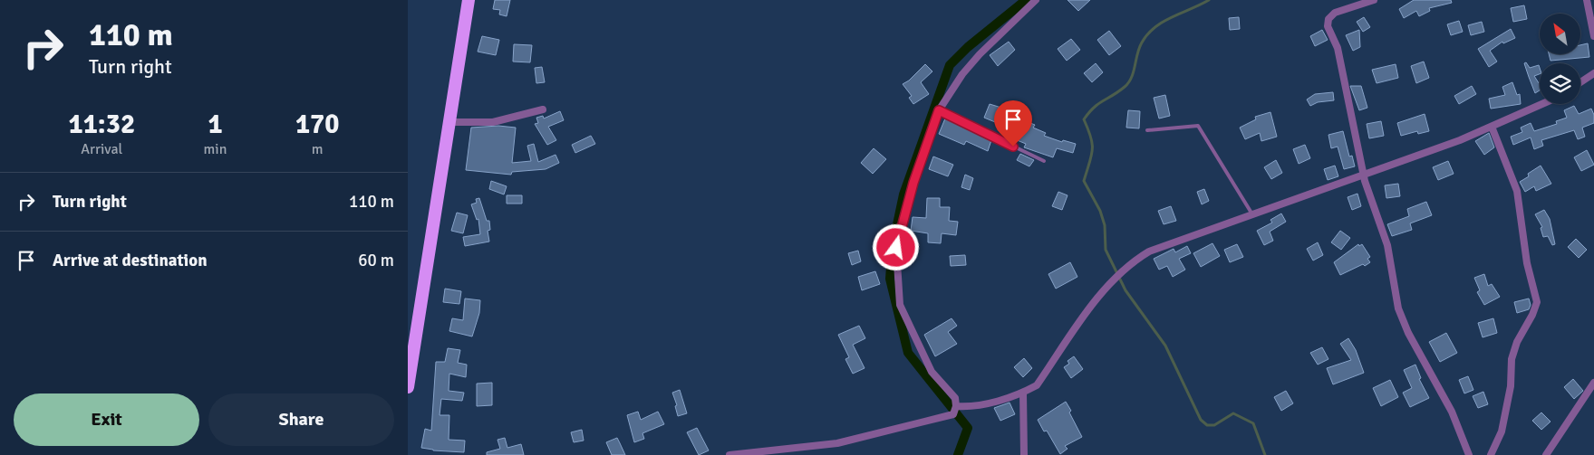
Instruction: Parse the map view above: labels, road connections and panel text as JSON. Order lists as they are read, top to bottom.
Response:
{
  "north": "top left",
  "page": {
    "turn": ["110 m", "Turn right"],
    "eta": [
      "11:32",
      "Arrival",
      "1",
      "min",
      "170",
      "m"
    ],
    "list": [
      {
        "name": "Turn right",
        "value": "110 m"
      },
      {
        "name": "Arrive at destination",
        "value": "60 m"
      }
    ],
    "buttons": ["Exit", "Share"]
  }
}
